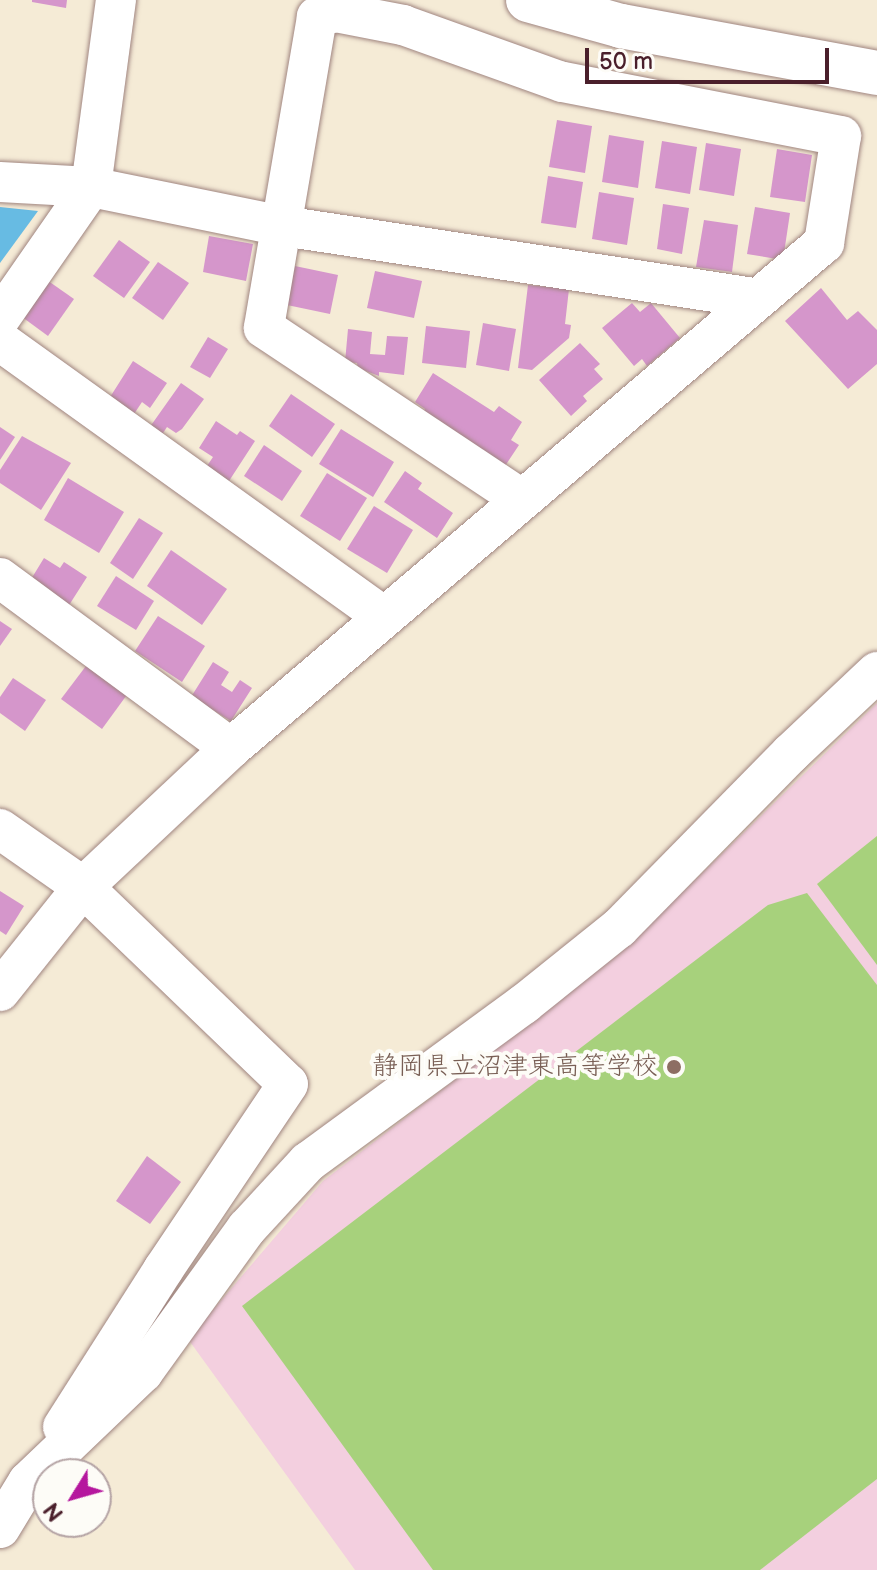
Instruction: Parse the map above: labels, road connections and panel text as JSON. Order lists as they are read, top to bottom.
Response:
{
  "places": ["静岡県立沼津東高等学校"],
  "scale_bar": "50 m",
  "north": "bottom left"
}
